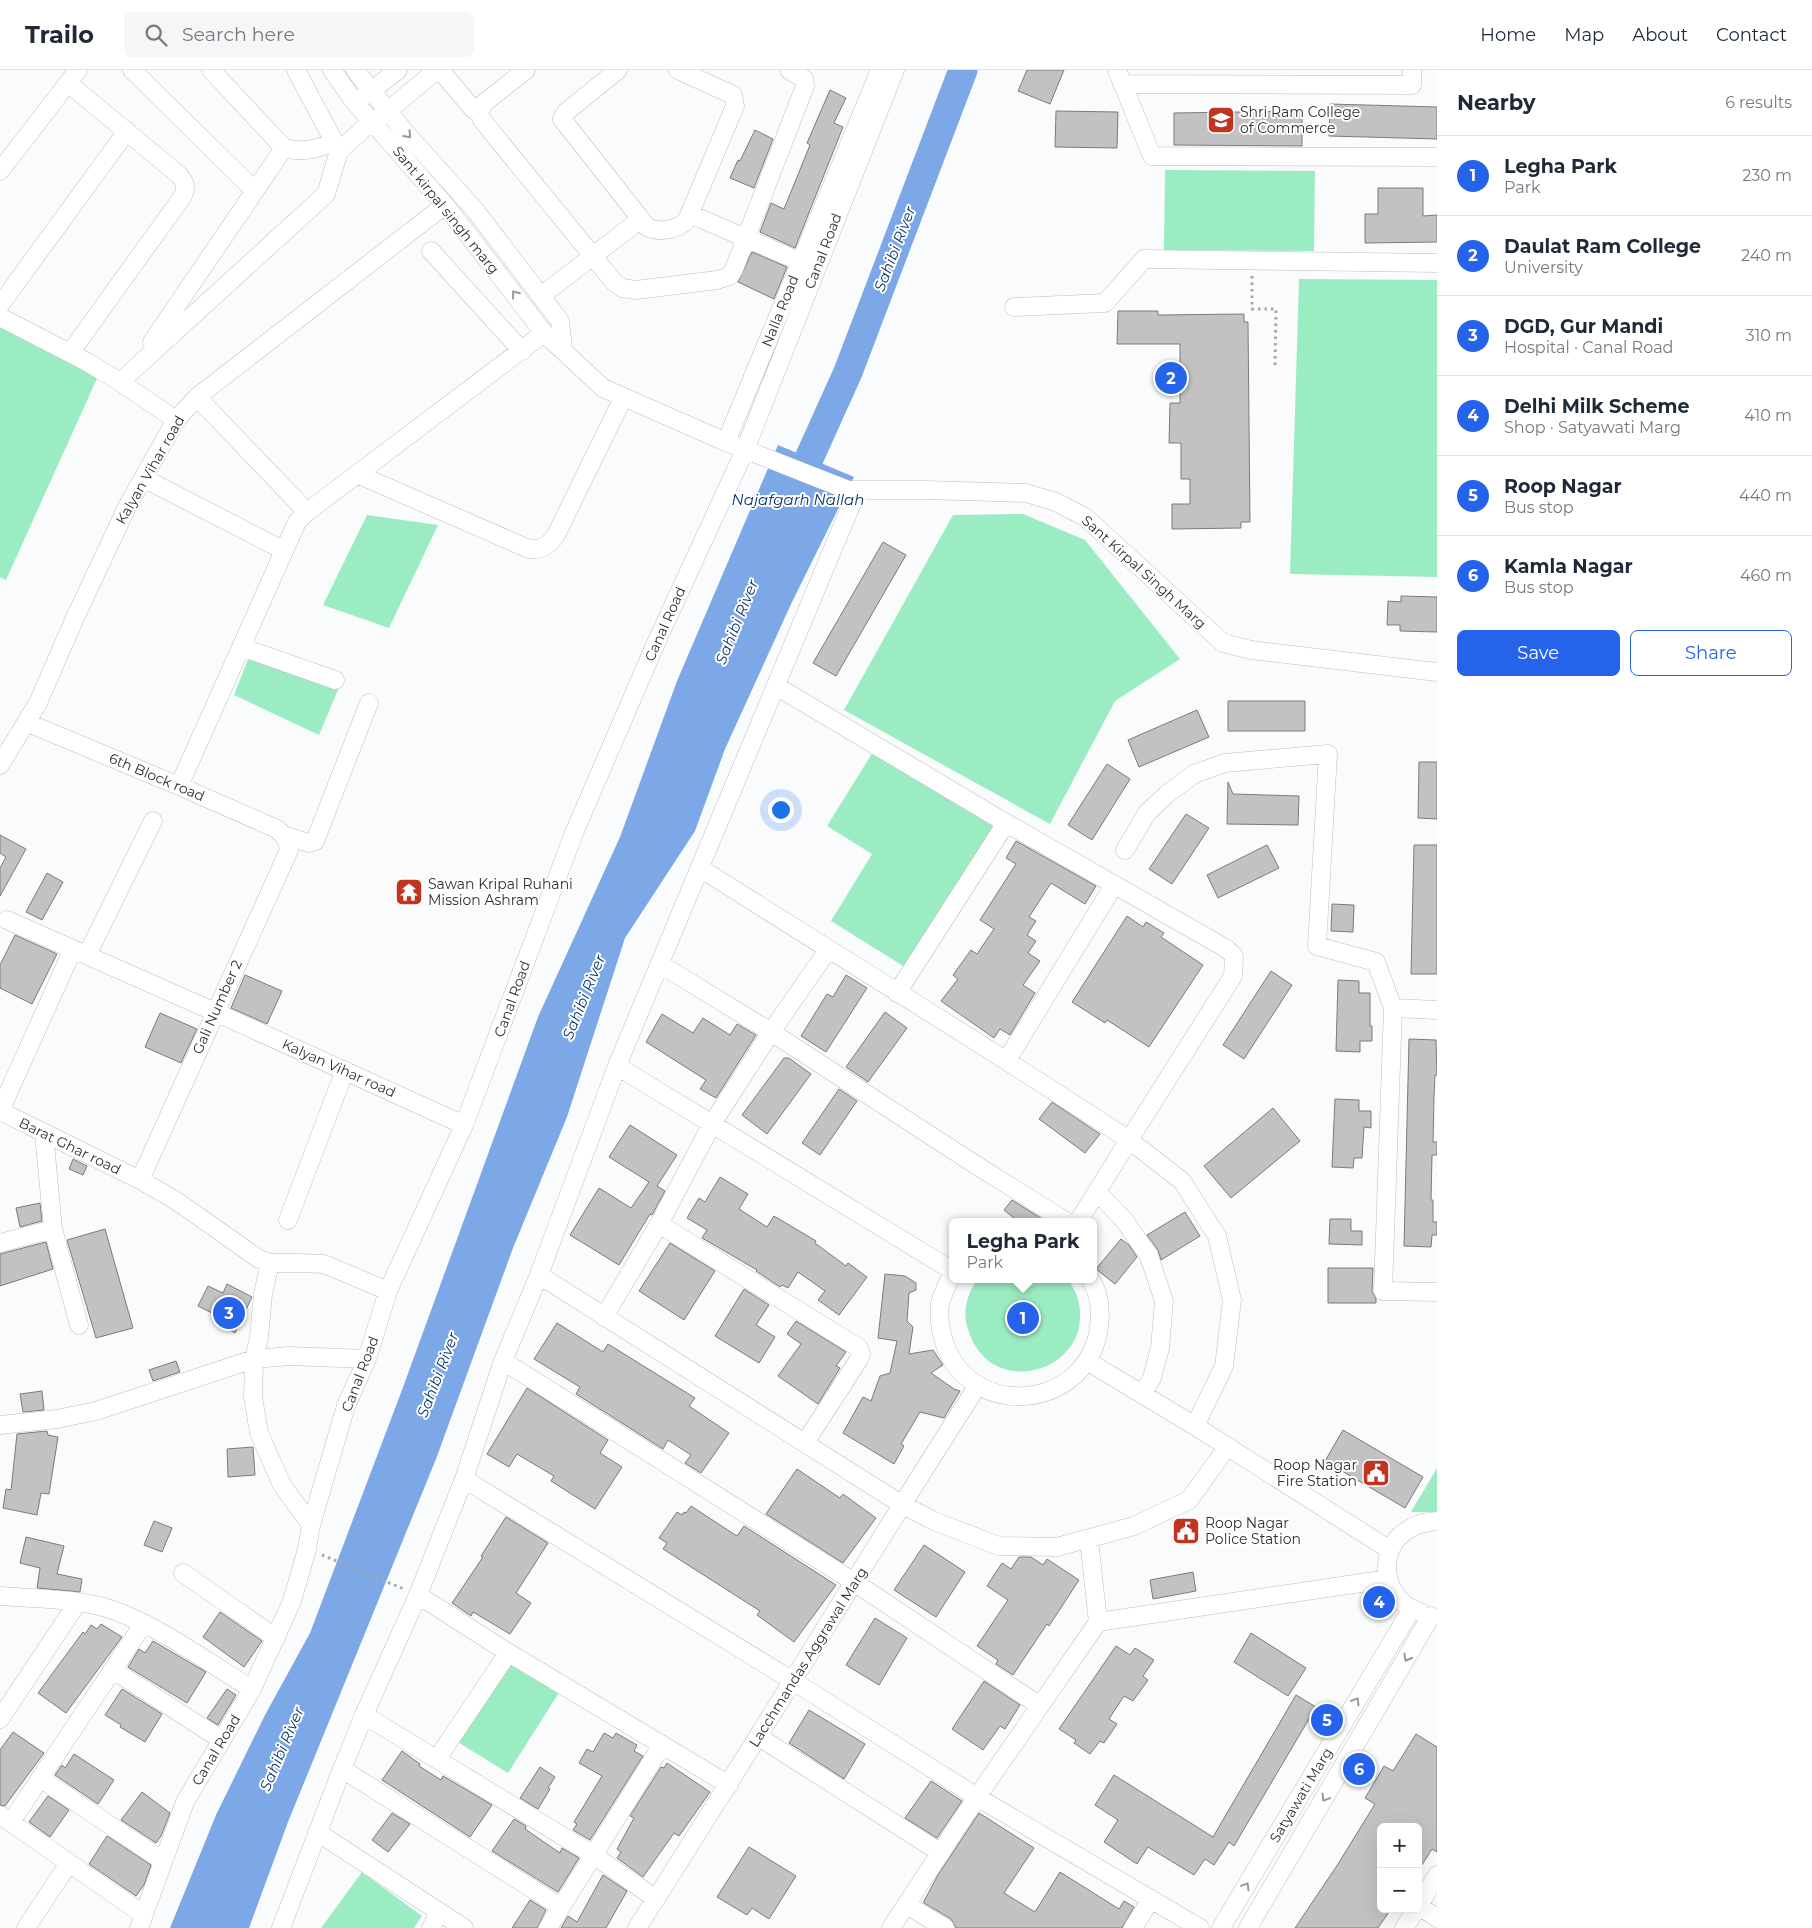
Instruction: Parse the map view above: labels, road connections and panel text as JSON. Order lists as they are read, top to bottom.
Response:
{
  "streets": {
    "street": [
      "Sant kirpal singh marg",
      "Canal Road",
      "Nalla Road",
      "Kalyan Vihar road",
      "Sant Kirpal Singh Marg",
      "6th Block road",
      "Gali Number 2",
      "Barat Ghar road",
      "Lacchmandas Aggrawal Marg",
      "Satyawati Marg"
    ]
  },
  "crossings": [
    ["Sant kirpal singh marg", "Canal Road"],
    ["Sant kirpal singh marg", "Nalla Road"],
    ["Sant kirpal singh marg", "Kalyan Vihar road"],
    ["Sant kirpal singh marg", "Sant Kirpal Singh Marg"],
    ["Canal Road", "Kalyan Vihar road"],
    ["Kalyan Vihar road", "6th Block road"],
    ["Kalyan Vihar road", "Gali Number 2"],
    ["6th Block road", "Gali Number 2"],
    ["Gali Number 2", "Barat Ghar road"]
  ],
  "water": ["Sahibi River", "Najafgarh Nallah"],
  "places": {
    "school or university": ["Shri Ram College of Commerce"],
    "temple": ["Sawan Kripal Ruhani Mission Ashram"],
    "public building": ["Roop Nagar Fire Station", "Roop Nagar Police Station"]
  },
  "page": {
    "header": "Trailo",
    "search": "Search here",
    "nav": [
      "Home",
      "Map",
      "About",
      "Contact"
    ],
    "heading": ["Nearby", "6 results"],
    "list": [
      {
        "mark": "1",
        "name": "Legha Park",
        "note": "Park",
        "value": "230 m"
      },
      {
        "mark": "2",
        "name": "Daulat Ram College",
        "note": "University",
        "value": "240 m"
      },
      {
        "mark": "3",
        "name": "DGD, Gur Mandi",
        "note": "Hospital · Canal Road",
        "value": "310 m"
      },
      {
        "mark": "4",
        "name": "Delhi Milk Scheme",
        "note": "Shop · Satyawati Marg",
        "value": "410 m"
      },
      {
        "mark": "5",
        "name": "Roop Nagar",
        "note": "Bus stop",
        "value": "440 m"
      },
      {
        "mark": "6",
        "name": "Kamla Nagar",
        "note": "Bus stop",
        "value": "460 m"
      }
    ],
    "pins": [
      "2",
      "3",
      "1",
      "4",
      "5",
      "6"
    ],
    "buttons": ["Save", "Share"],
    "popup": ["Legha Park", "Park"],
    "map_buttons": ["+", "−"]
  }
}
